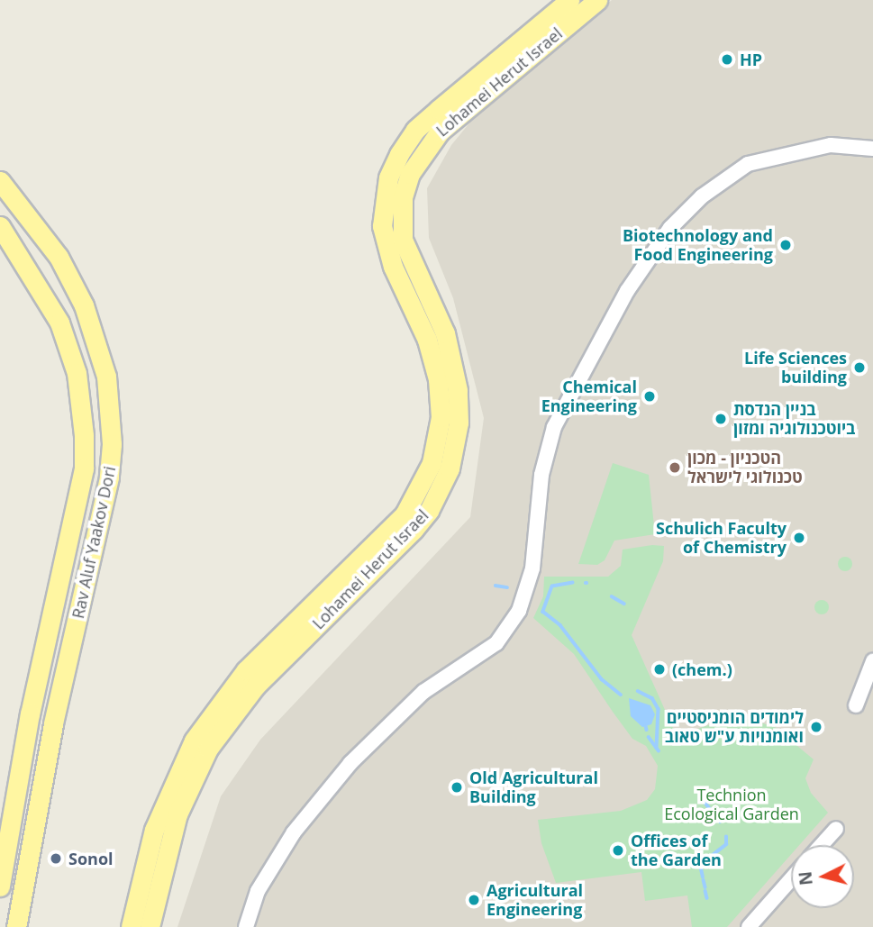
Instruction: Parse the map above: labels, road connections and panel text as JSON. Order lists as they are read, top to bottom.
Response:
{
  "streets": {
    "main road": ["Lohamei Herut Israel", "Rav Aluf Yaakov Dori"]
  },
  "parks": ["Technion Ecological Garden"],
  "places": [
    "HP",
    "Biotechnology and Food Engineering",
    "Life Sciences building",
    "Chemical Engineering",
    "בניין הנדסת ביוטכנולוגיה ומזון",
    "הטכניון - מכון טכנולוגי לישראל",
    "Schulich Faculty of Chemistry",
    "(chem.)",
    "לימודים הומניסטיים ואומנויות ע\"ש טאוב",
    "Old Agricultural Building",
    "Offices of the Garden",
    "Sonol",
    "Agricultural Engineering"
  ],
  "north": "left"
}
